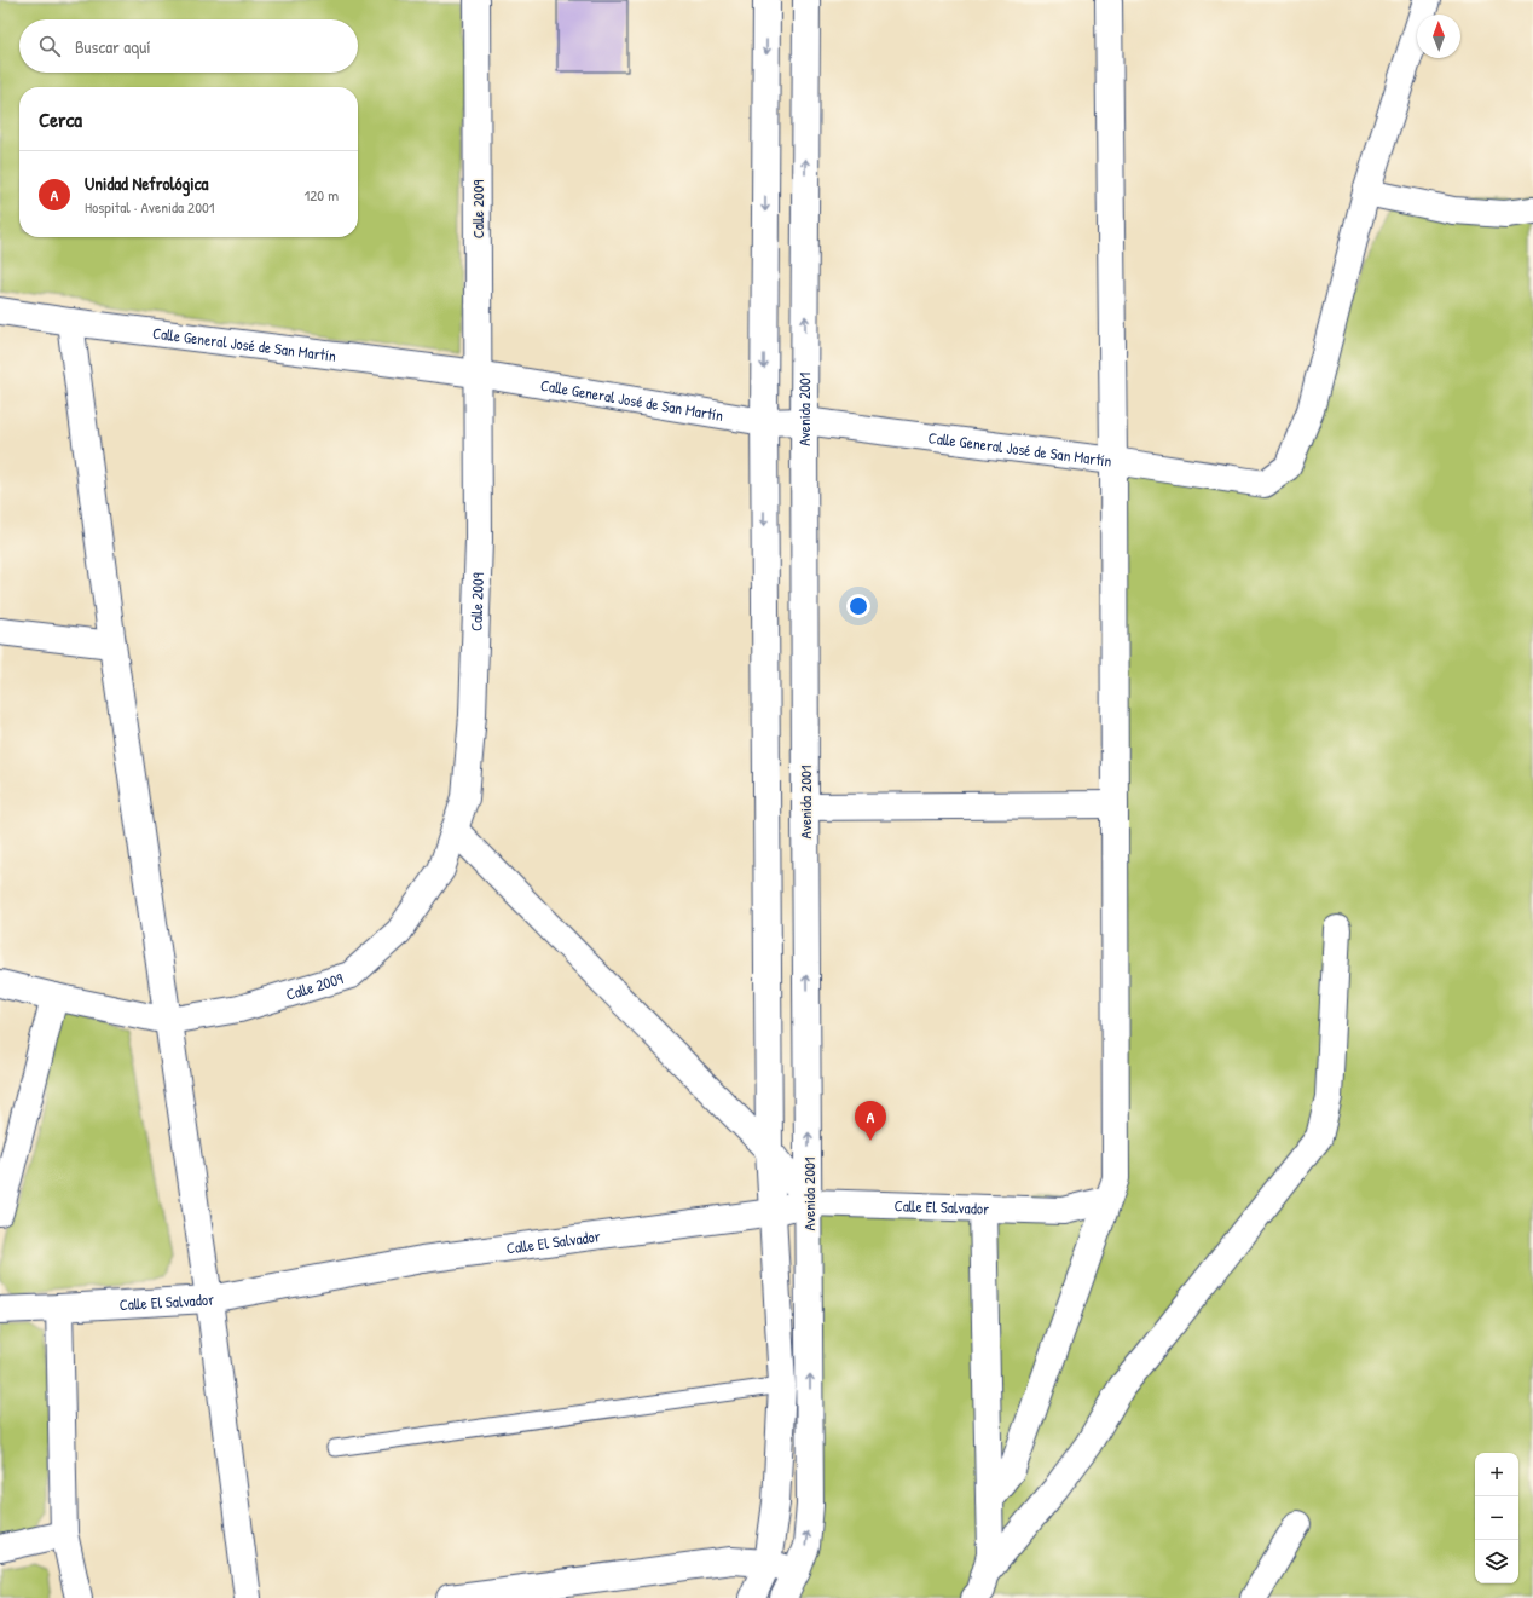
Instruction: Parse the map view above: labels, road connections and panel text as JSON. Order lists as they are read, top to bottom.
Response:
{
  "streets": {
    "street": [
      "Calle 2009",
      "Calle General José de San Martín",
      "Avenida 2001",
      "Calle El Salvador"
    ]
  },
  "crossings": [
    ["Calle 2009", "Calle General José de San Martín"],
    ["Calle General José de San Martín", "Avenida 2001"],
    ["Avenida 2001", "Calle El Salvador"]
  ],
  "north": "top",
  "page": {
    "search": "Buscar aquí",
    "heading": "Cerca",
    "list": [
      {
        "mark": "A",
        "name": "Unidad Nefrológica",
        "note": "Hospital · Avenida 2001",
        "value": "120 m"
      }
    ],
    "pins": "A",
    "map_buttons": ["+", "−"]
  }
}
